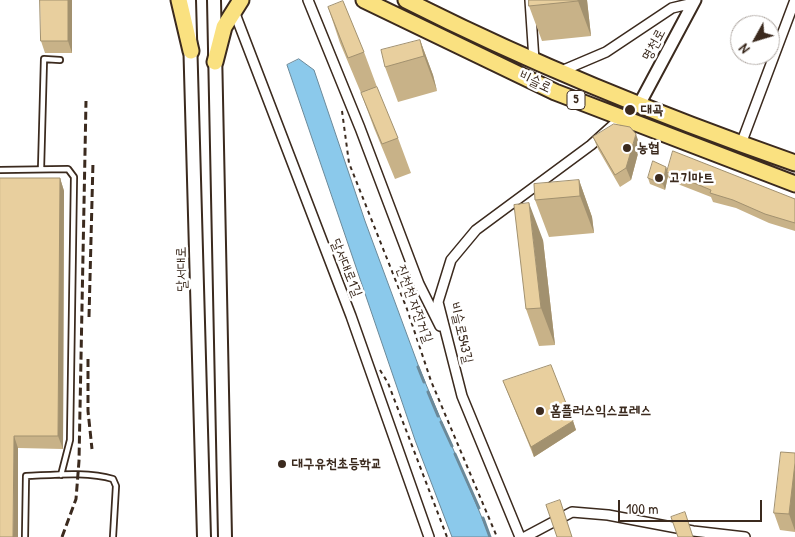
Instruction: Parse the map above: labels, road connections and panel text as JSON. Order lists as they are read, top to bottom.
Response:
{
  "streets": {
    "main road": ["비슬로", "5", "달서대로"],
    "street": ["명천로", "달서대로1길", "비슬로543길"],
    "path": ["진천천 자전거길"]
  },
  "crossings": [
    ["명천로", "비슬로"],
    ["비슬로", "비슬로543길"]
  ],
  "places": [
    "대곡",
    "농협",
    "고기마트",
    "홈플러스익스프레스",
    "대구유천초등학교"
  ],
  "scale_bar": "100 m",
  "north": "bottom left"
}
